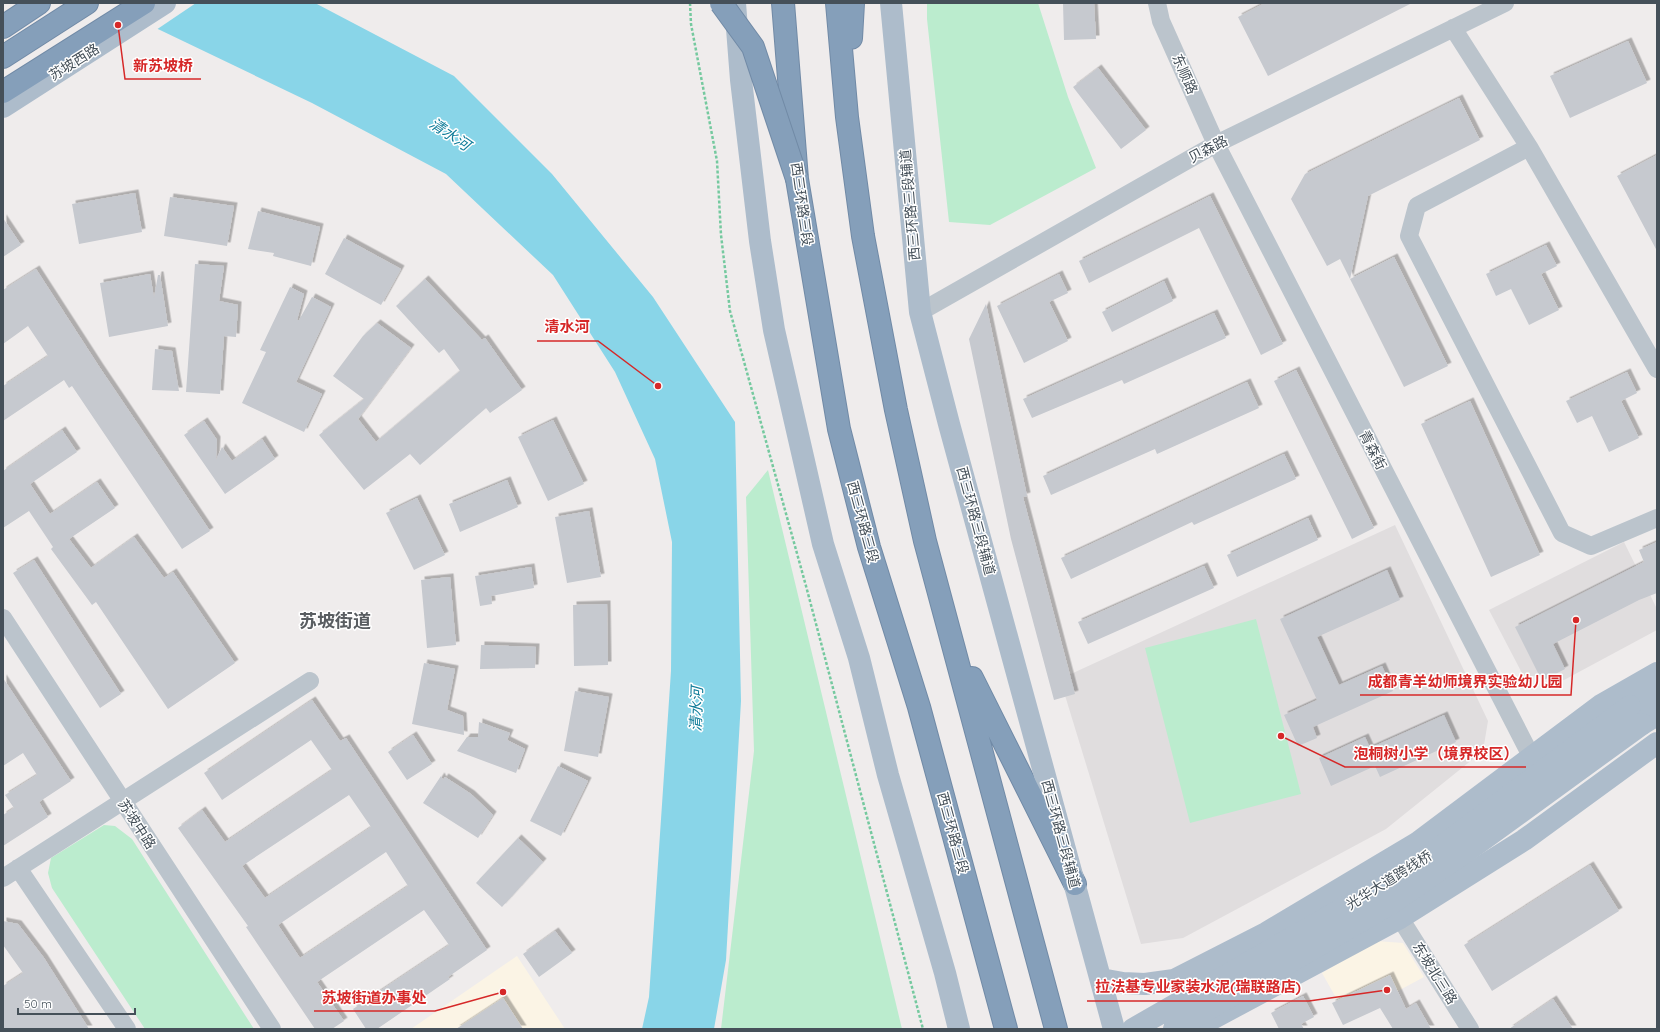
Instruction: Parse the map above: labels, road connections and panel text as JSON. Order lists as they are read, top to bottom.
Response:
{
  "streets": {
    "highway": ["西三环路三段"],
    "main road": ["苏坡西路", "西三环路三段辅道", "光华大道跨线桥"],
    "street": [
      "东顺路",
      "贝森路",
      "青森街",
      "苏坡中路",
      "东坡北三路"
    ]
  },
  "crossings": [
    ["东顺路", "贝森路"],
    ["东顺路", "青森街"],
    ["贝森路", "西三环路三段辅道"],
    ["贝森路", "青森街"]
  ],
  "districts": ["苏坡街道"],
  "water": ["清水河"],
  "places": [
    "新苏坡桥",
    "清水河",
    "成都青羊幼师境界实验幼儿园",
    "泡桐树小学（境界校区）",
    "拉法基专业家装水泥(瑞联路店)",
    "苏坡街道办事处"
  ],
  "scale_bar": "50 m"
}
